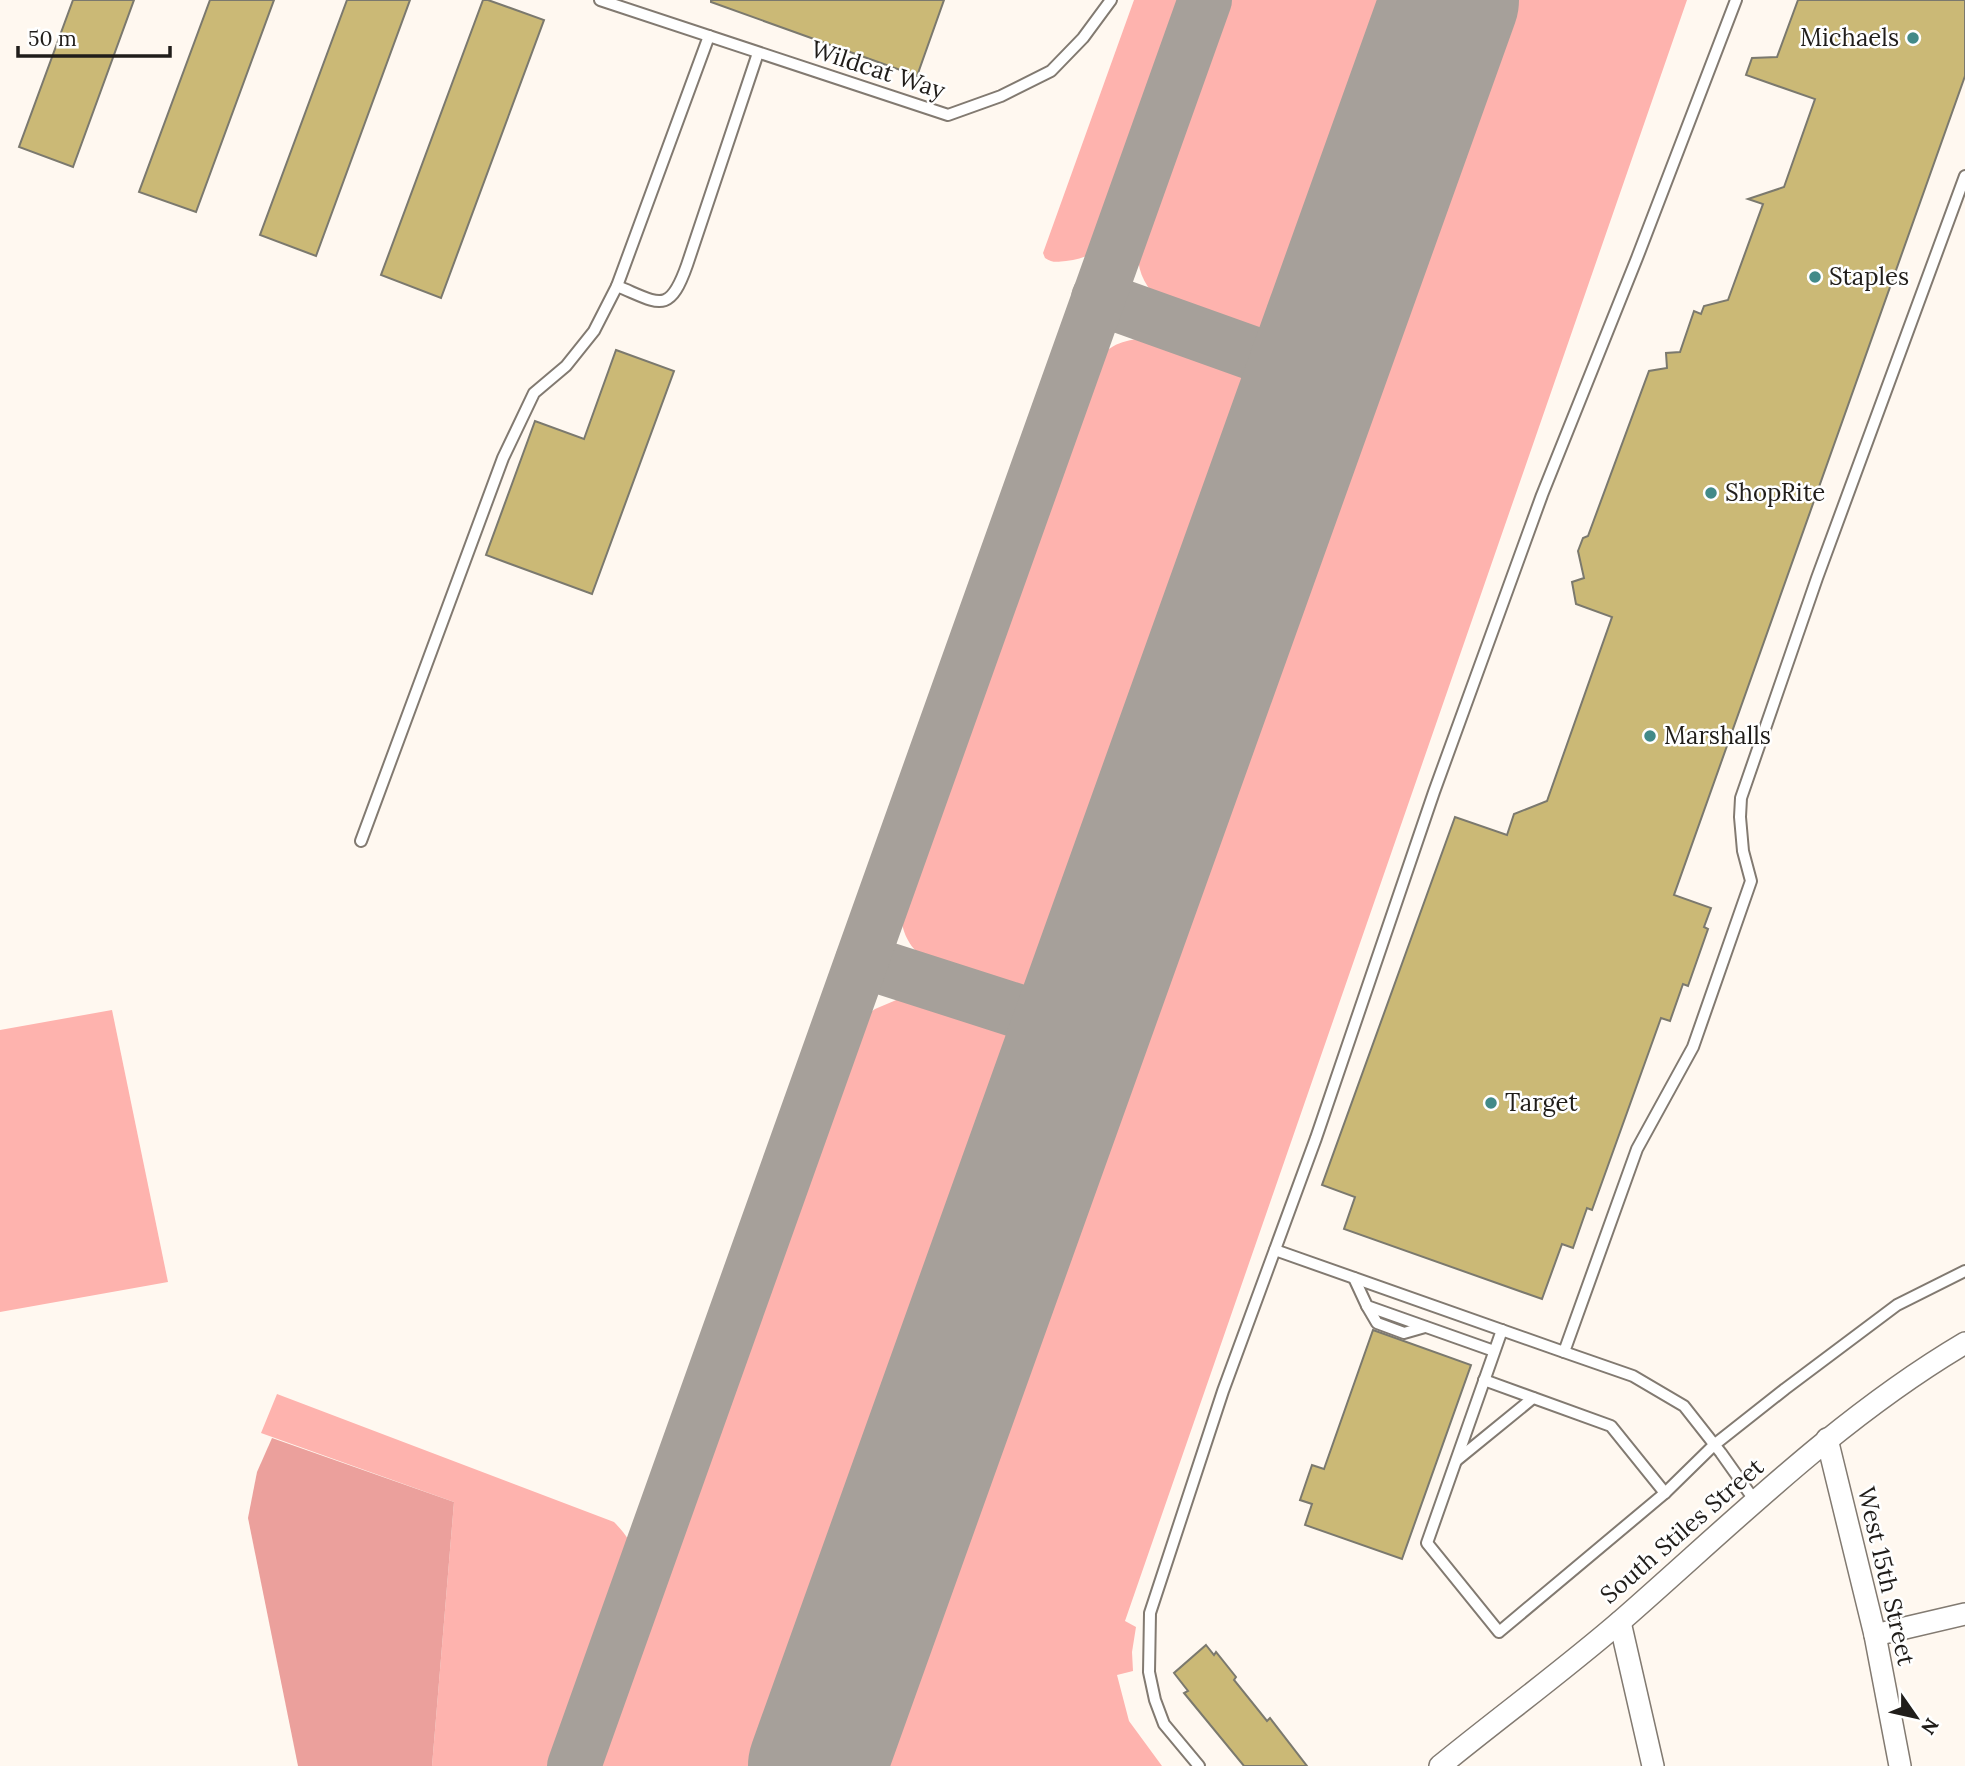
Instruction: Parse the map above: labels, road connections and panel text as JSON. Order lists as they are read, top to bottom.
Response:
{
  "streets": {
    "street": ["South Stiles Street", "West 15th Street"],
    "lane": ["Wildcat Way"]
  },
  "crossings": [
    ["South Stiles Street", "West 15th Street"]
  ],
  "places": [
    "Michaels",
    "Staples",
    "ShopRite",
    "Marshalls",
    "Target"
  ],
  "scale_bar": "50 m",
  "north": "bottom right"
}
